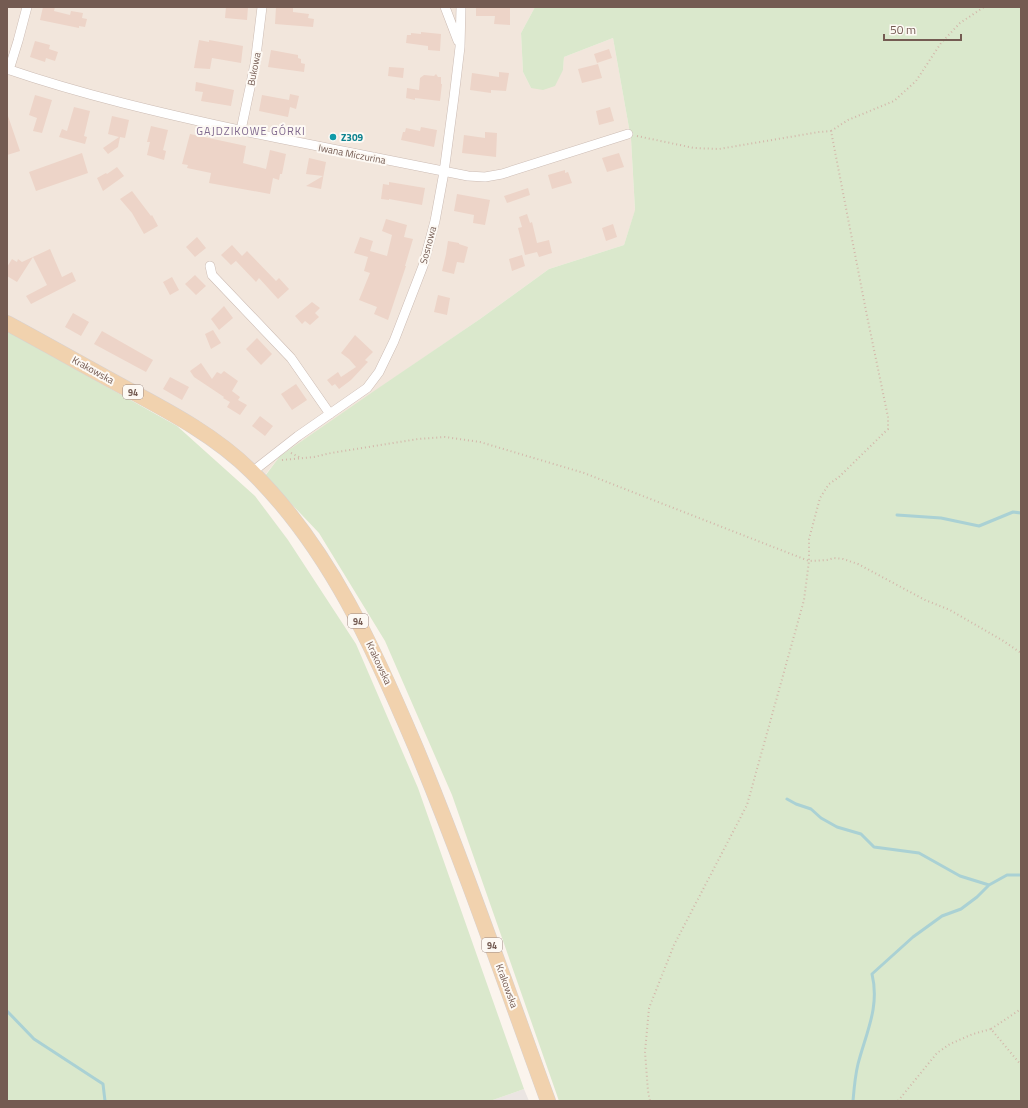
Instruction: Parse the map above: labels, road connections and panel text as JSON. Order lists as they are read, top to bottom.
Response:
{
  "streets": {
    "main road": ["Krakowska", "94"],
    "street": ["Bukowa", "Iwana Miczurina", "Sosnowa"]
  },
  "crossings": [
    ["Bukowa", "Iwana Miczurina"],
    ["Iwana Miczurina", "Sosnowa"],
    ["Sosnowa", "Krakowska"]
  ],
  "districts": ["GAJDZIKOWE GÓRKI"],
  "places": ["Z309"],
  "scale_bar": "50 m"
}
